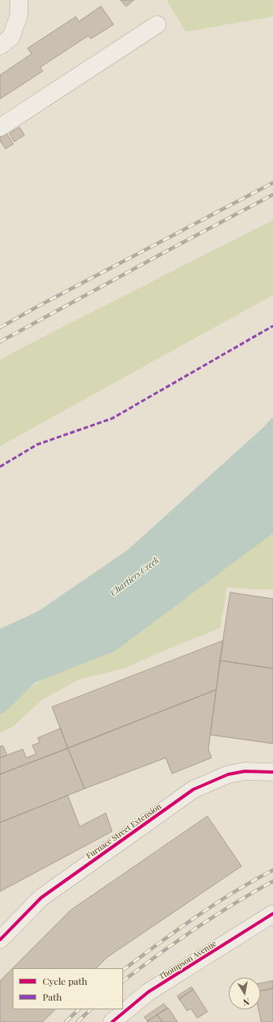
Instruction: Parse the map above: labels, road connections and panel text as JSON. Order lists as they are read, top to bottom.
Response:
{
  "streets": {
    "street": ["Furnace Street Extension", "Thompson Avenue"]
  },
  "water": ["Chartiers Creek"],
  "legend": ["Cycle path", "Path"],
  "north": "bottom"
}
